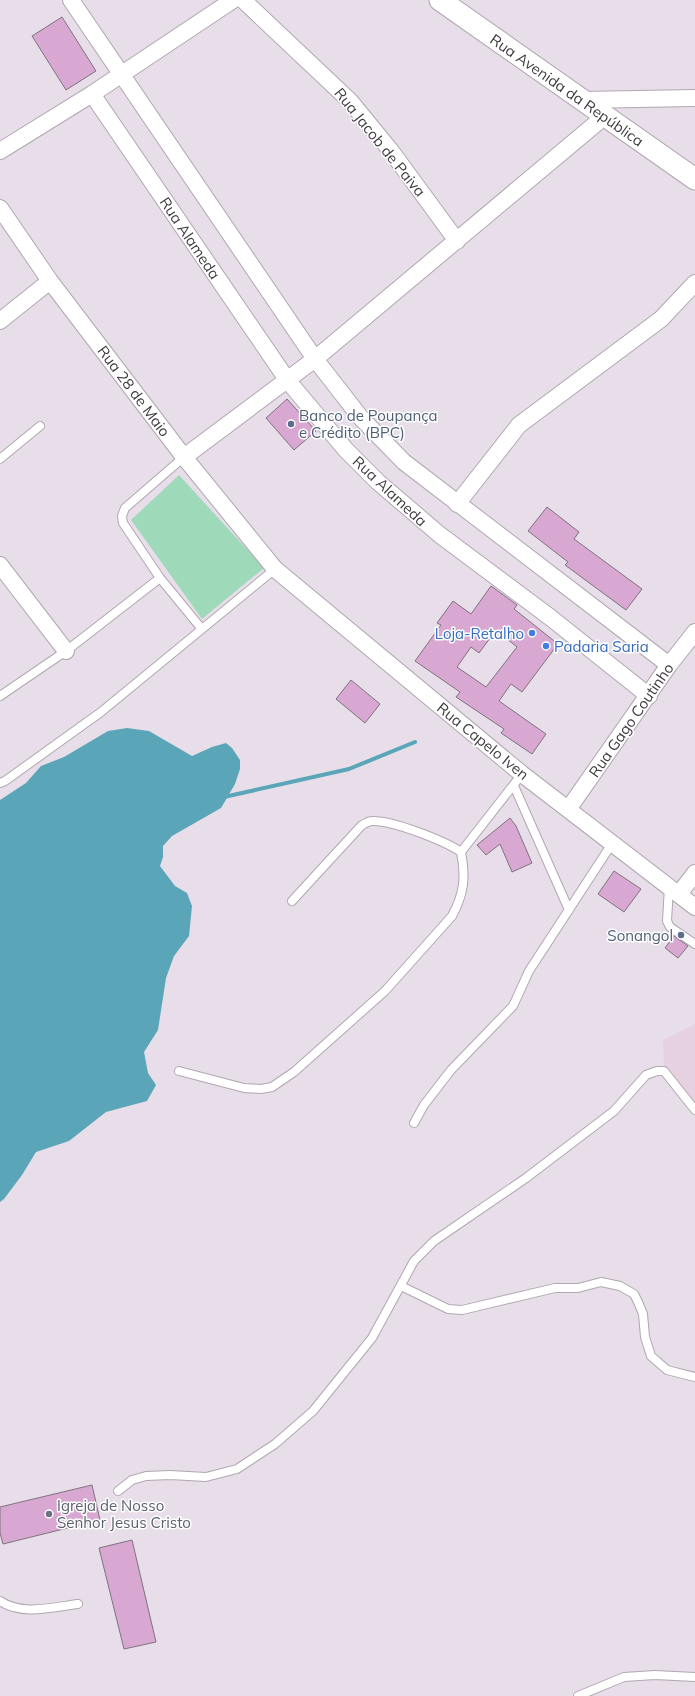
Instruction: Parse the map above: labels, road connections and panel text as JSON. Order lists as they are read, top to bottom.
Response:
{
  "streets": {
    "street": [
      "Rua Avenida da República",
      "Rua Jacob de Paiva",
      "Rua Alameda",
      "Rua 28 de Maio",
      "Rua Gago Coutinho",
      "Rua Capelo Iven"
    ]
  },
  "crossings": [
    ["Rua Alameda", "Rua Gago Coutinho"],
    ["Rua 28 de Maio", "Rua Capelo Iven"],
    ["Rua Gago Coutinho", "Rua Capelo Iven"]
  ],
  "places": [
    "Banco de Poupança e Crédito (BPC)",
    "Loja-Retalho",
    "Padaria Saria",
    "Sonangol",
    "Igreja de Nosso Senhor Jesus Cristo"
  ]
}
